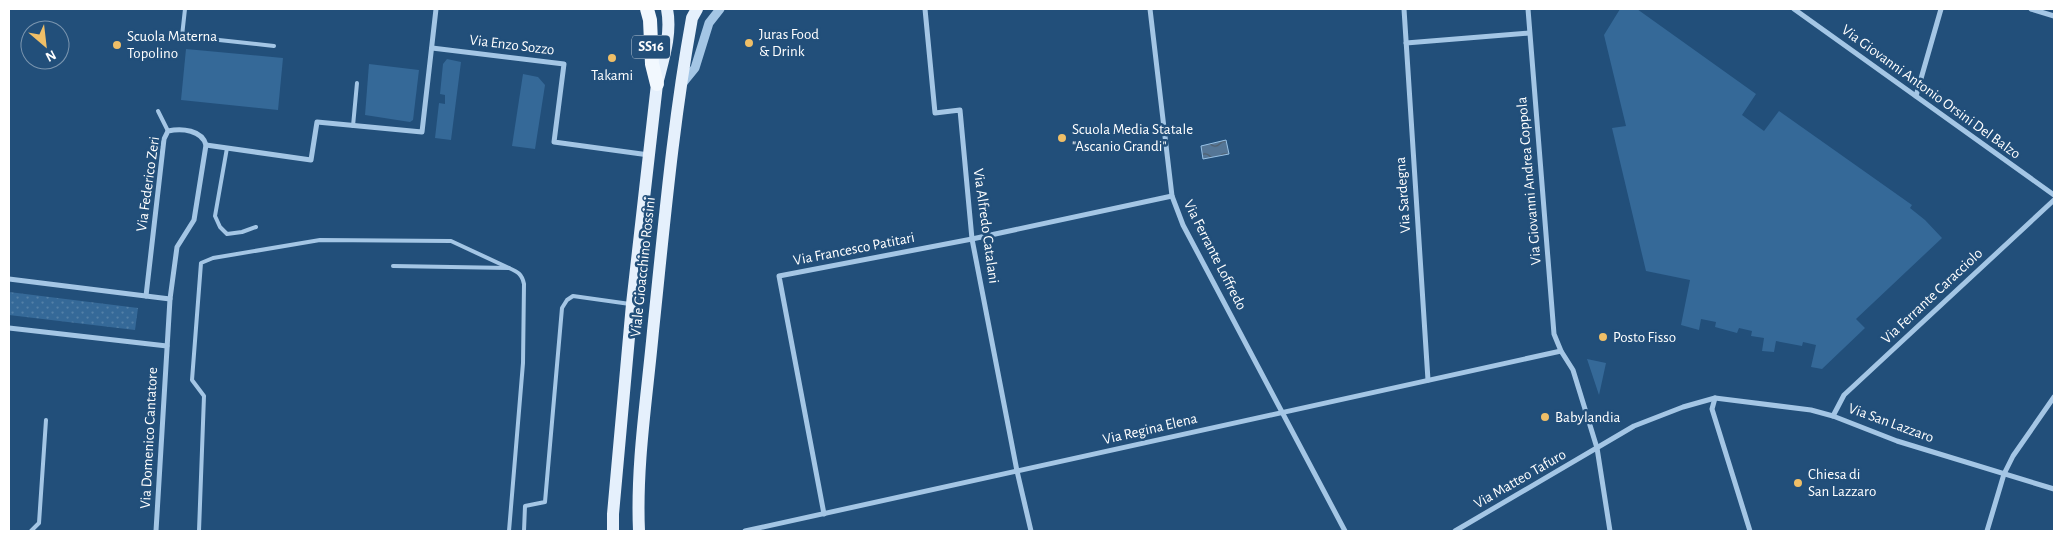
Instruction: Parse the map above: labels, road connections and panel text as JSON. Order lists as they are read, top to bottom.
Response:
{
  "streets": {
    "highway": ["SS16"],
    "main road": ["Viale Gioacchino Rossini"],
    "street": [
      "Via Enzo Sozzo",
      "Via Giovanni Antonio Orsini Del Balzo",
      "Via Giovanni Andrea Coppola",
      "Via Federico Zeri",
      "Via Sardegna",
      "Via Alfredo Catalani",
      "Via Francesco Patitari",
      "Via Ferrante Loffredo",
      "Via Ferrante Caracciolo",
      "Via San Lazzaro",
      "Via Regina Elena",
      "Via Domenico Cantatore",
      "Via Matteo Tafuro"
    ]
  },
  "crossings": [
    ["Via Enzo Sozzo", "Viale Gioacchino Rossini"],
    ["SS16", "Viale Gioacchino Rossini"],
    ["Via Giovanni Andrea Coppola", "Via Regina Elena"],
    ["Via Giovanni Andrea Coppola", "Via Matteo Tafuro"],
    ["Via Sardegna", "Via Regina Elena"],
    ["Via Alfredo Catalani", "Via Francesco Patitari"],
    ["Via Alfredo Catalani", "Via Regina Elena"],
    ["Via Francesco Patitari", "Via Ferrante Loffredo"],
    ["Via Francesco Patitari", "Via Regina Elena"],
    ["Via Ferrante Loffredo", "Via Regina Elena"],
    ["Via Ferrante Caracciolo", "Via San Lazzaro"],
    ["Via San Lazzaro", "Via Matteo Tafuro"]
  ],
  "places": [
    "Juras Food & Drink",
    "Scuola Materna Topolino",
    "Takami",
    "Scuola Media Statale \"Ascanio Grandi\"",
    "Posto Fisso",
    "Babylandia",
    "Chiesa di San Lazzaro"
  ],
  "north": "bottom right"
}
